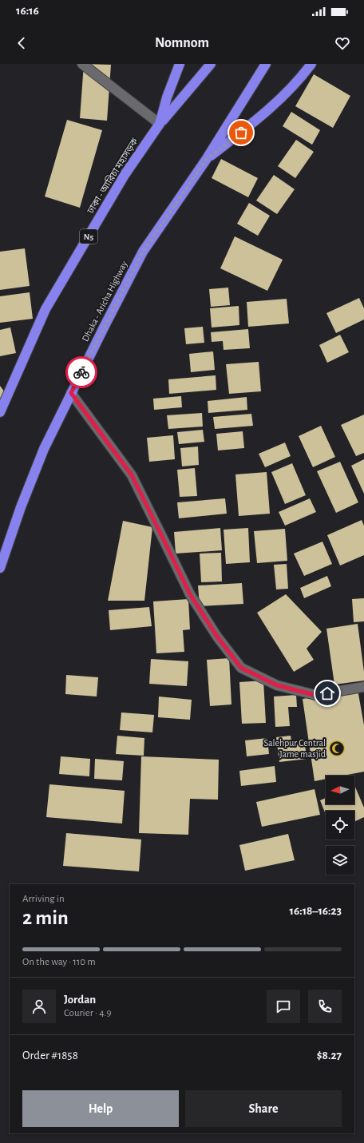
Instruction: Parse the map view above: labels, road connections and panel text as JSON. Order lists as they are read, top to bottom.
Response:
{
  "streets": {
    "highway": ["ঢাকা - আরিচা মহাসড়ক", "N5", "Dhaka - Aricha Highway"]
  },
  "places": {
    "mosque": ["Salehpur Central Jame masjid"]
  },
  "north": "left",
  "page": {
    "status": "16:16",
    "header": "Nomnom",
    "heading": ["2 min", "Arriving in", "16:18–16:23"],
    "panel": [
      "Jordan",
      "Courier · 4.9",
      "Order #1858",
      "$8.27"
    ],
    "bar": "On the way · 110 m",
    "buttons": ["Help", "Share"]
  }
}
